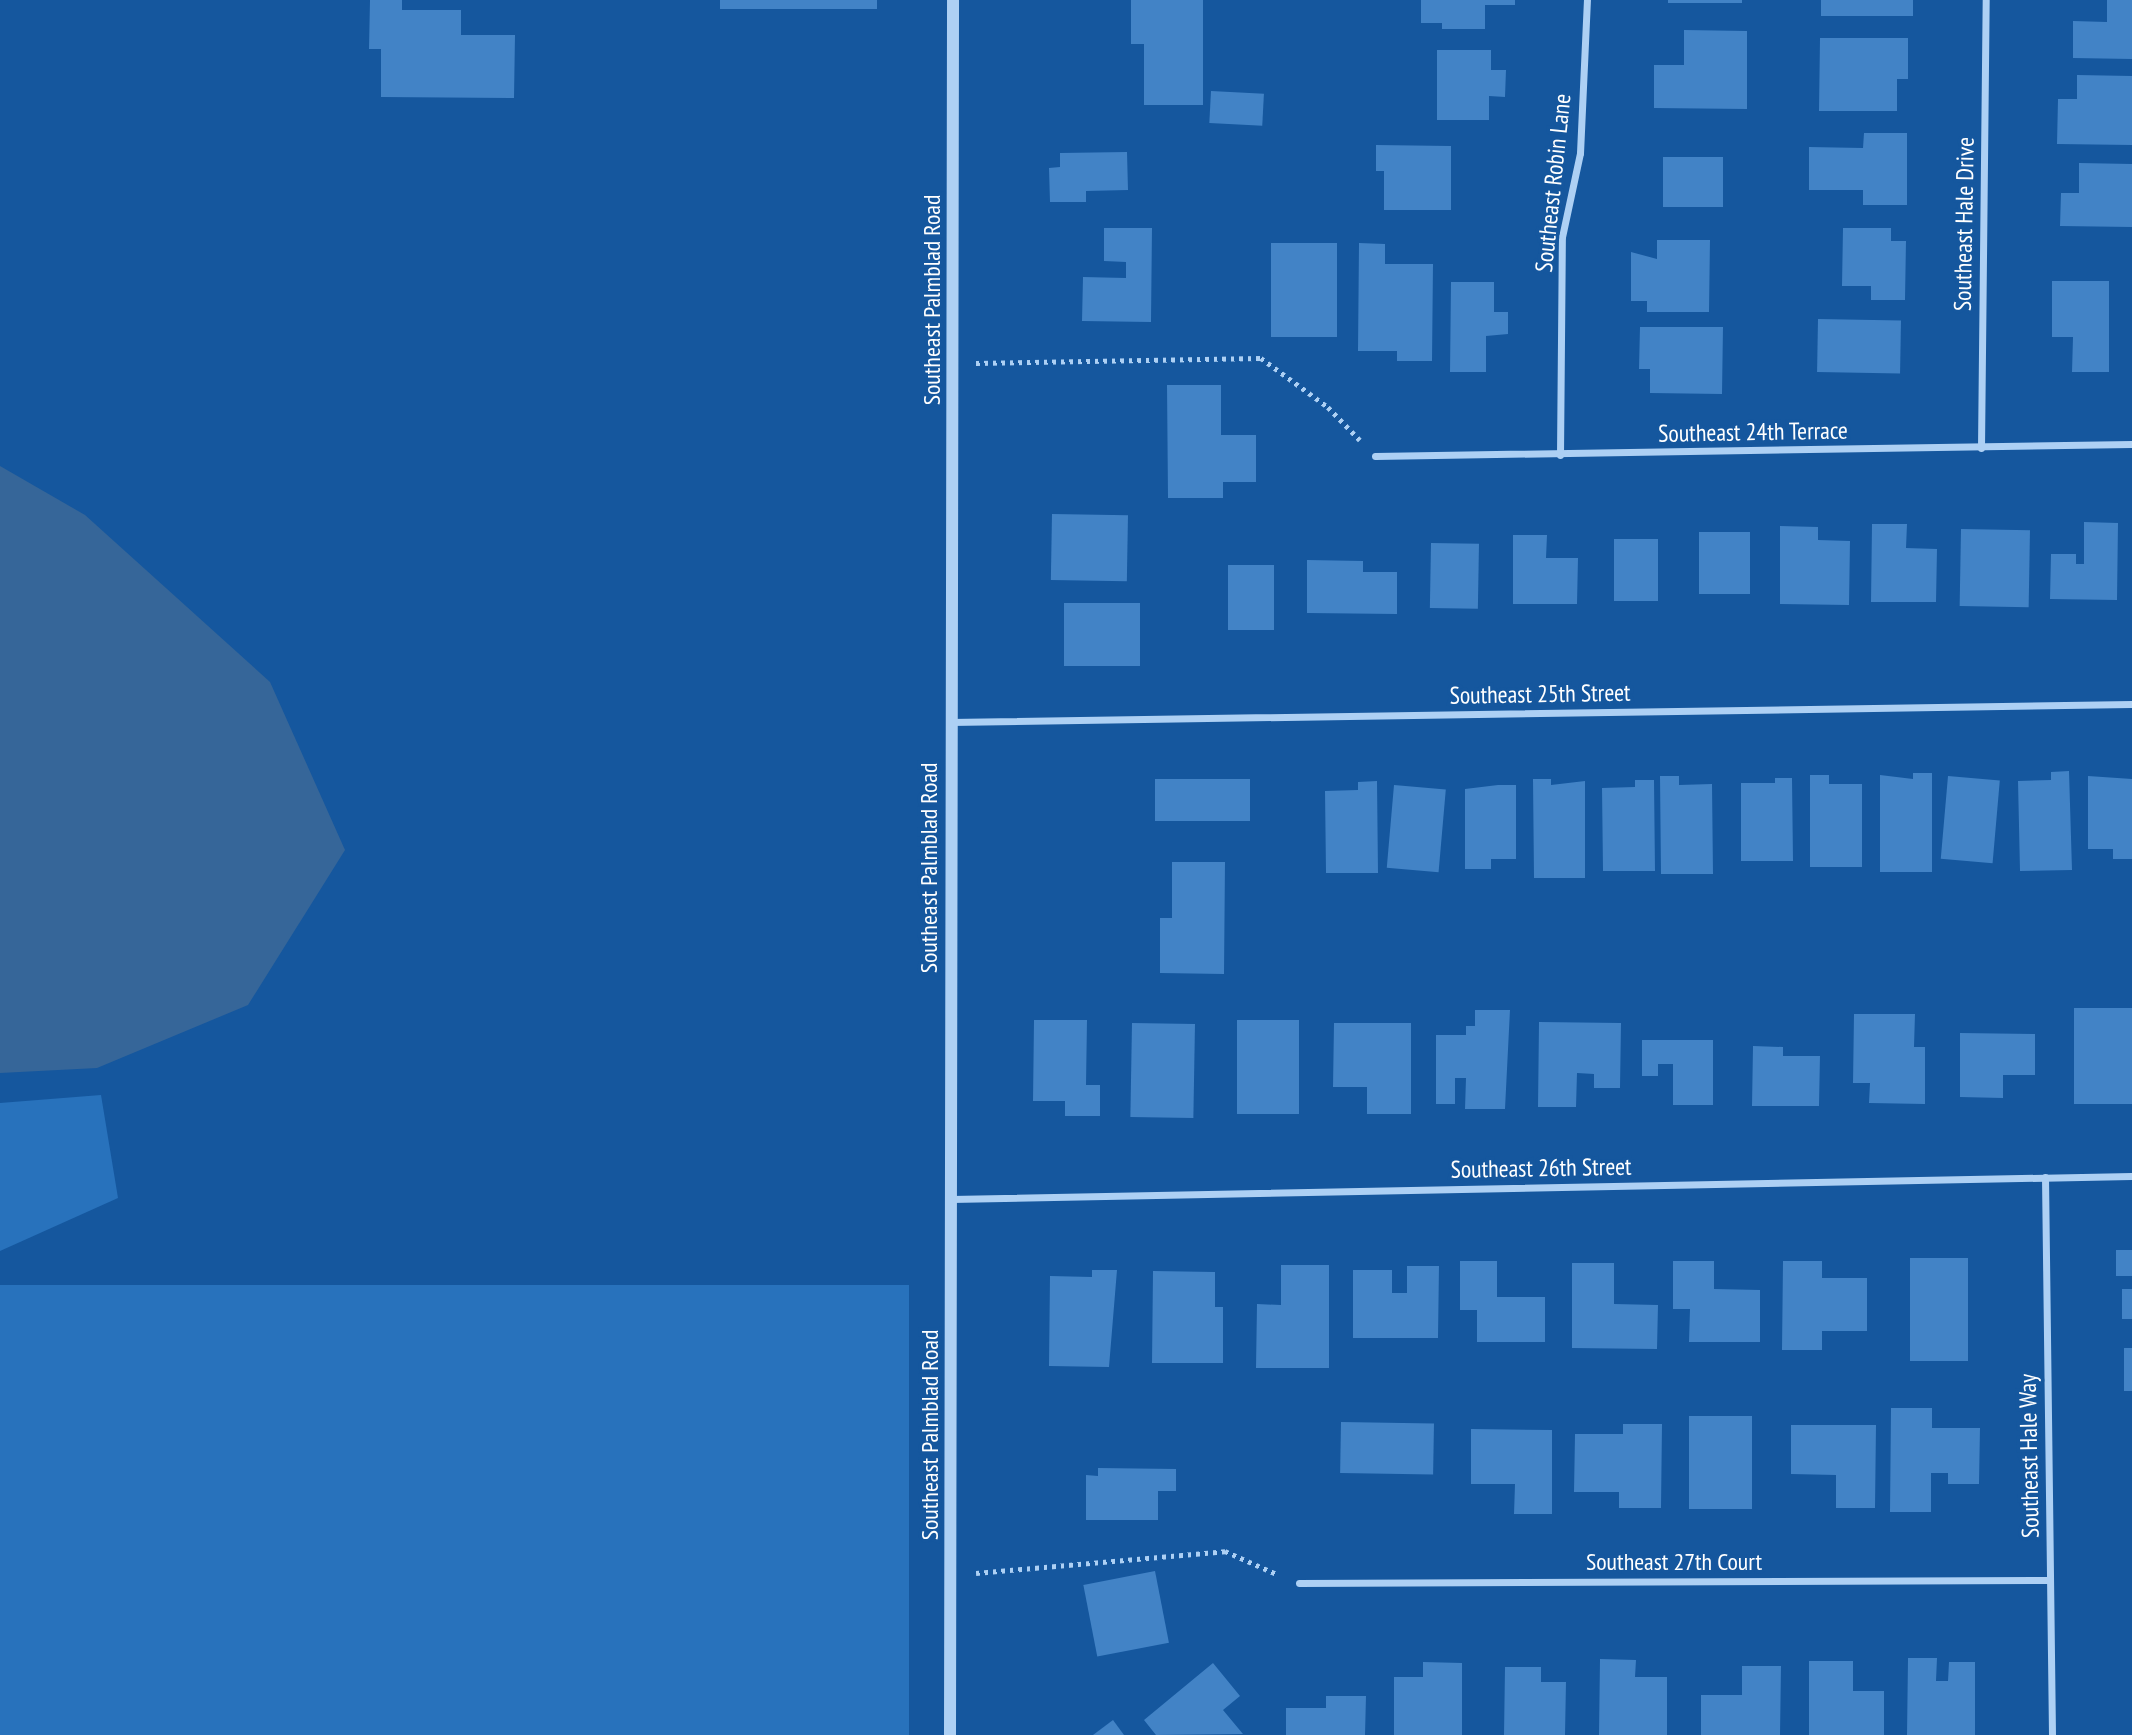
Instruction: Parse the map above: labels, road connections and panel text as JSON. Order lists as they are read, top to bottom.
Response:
{
  "streets": {
    "street": [
      "Southeast Robin Lane",
      "Southeast Hale Drive",
      "Southeast Palmblad Road",
      "Southeast 24th Terrace",
      "Southeast 25th Street",
      "Southeast 26th Street",
      "Southeast Hale Way",
      "Southeast 27th Court"
    ]
  },
  "crossings": [
    ["Southeast Robin Lane", "Southeast 24th Terrace"],
    ["Southeast Hale Drive", "Southeast 24th Terrace"],
    ["Southeast Palmblad Road", "Southeast 25th Street"],
    ["Southeast Palmblad Road", "Southeast 26th Street"],
    ["Southeast 26th Street", "Southeast Hale Way"],
    ["Southeast Hale Way", "Southeast 27th Court"]
  ]
}
